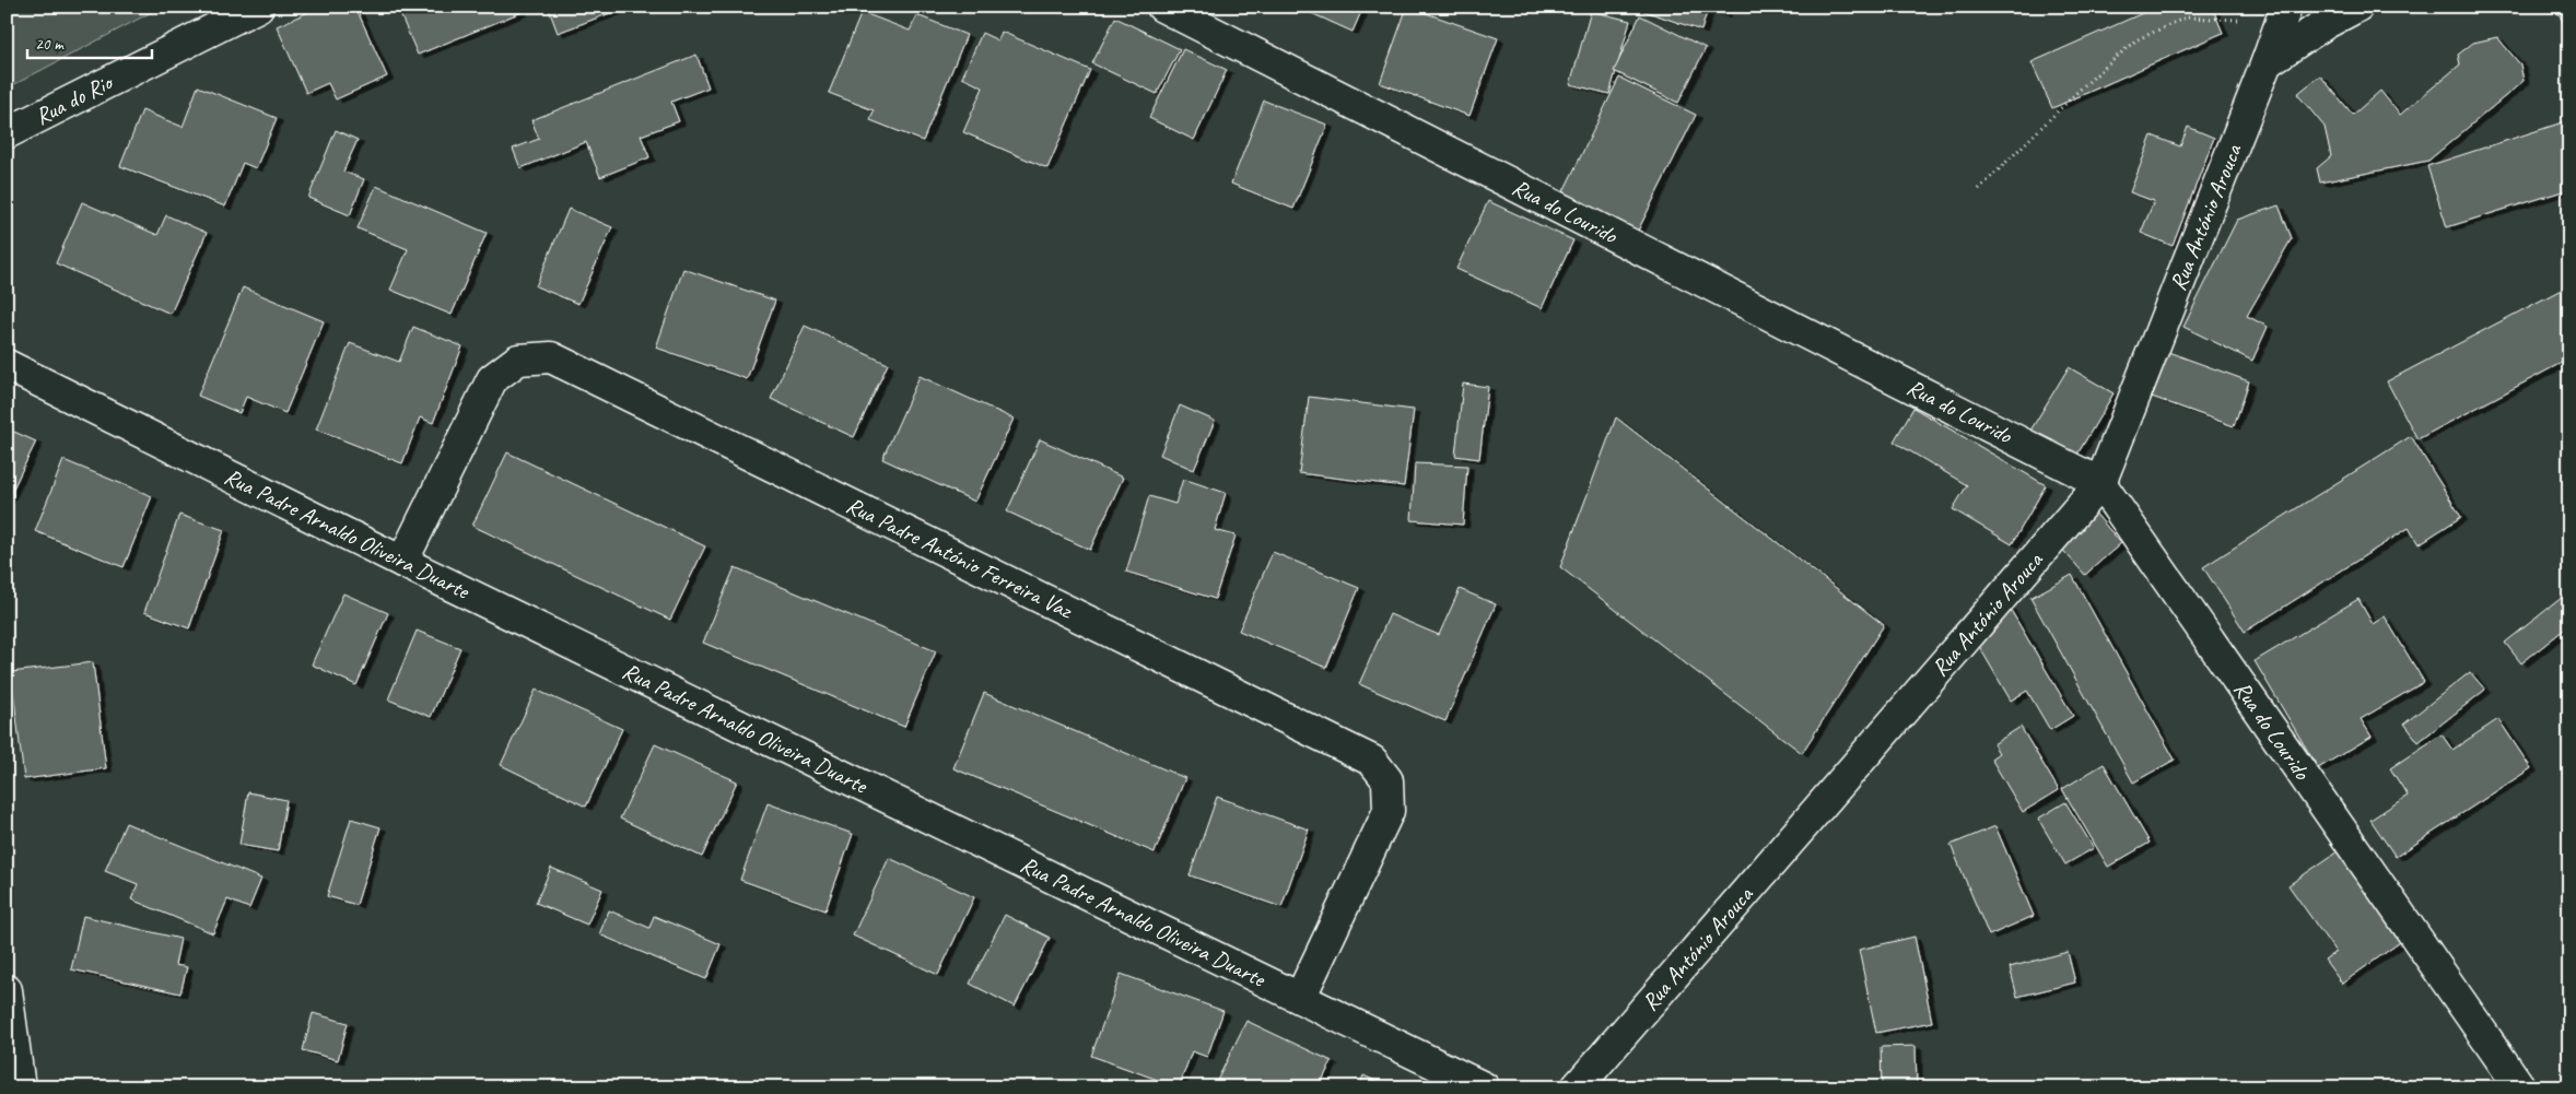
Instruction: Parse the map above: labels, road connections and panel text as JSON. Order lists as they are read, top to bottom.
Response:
{
  "streets": {
    "street": [
      "Rua do Rio",
      "Rua do Lourido",
      "Rua António Arouca",
      "Rua Padre Arnaldo Oliveira Duarte",
      "Rua Padre António Ferreira Vaz"
    ]
  },
  "crossings": [
    ["Rua do Lourido", "Rua António Arouca"],
    ["Rua Padre Arnaldo Oliveira Duarte", "Rua Padre António Ferreira Vaz"]
  ],
  "scale_bar": "20 m"
}
